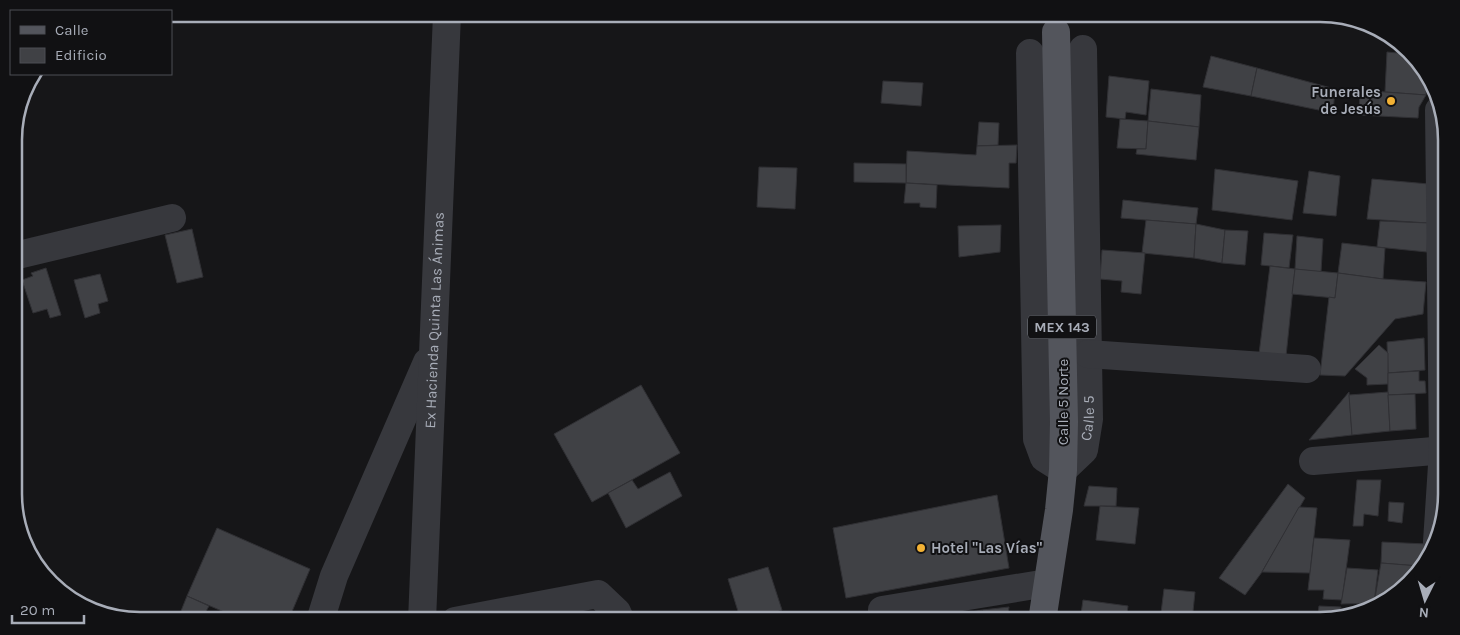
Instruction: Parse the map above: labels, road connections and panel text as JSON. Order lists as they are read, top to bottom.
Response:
{
  "streets": {
    "main road": ["MEX 143", "Calle 5 Norte"],
    "street": ["Ex Hacienda Quinta Las Ánimas", "Calle 5"]
  },
  "crossings": [
    ["Calle 5 Norte", "Calle 5"]
  ],
  "places": ["Funerales de Jesús", "Hotel \"Las Vías\""],
  "legend": ["Calle", "Edificio"],
  "scale_bar": "20 m",
  "north": "bottom"
}
